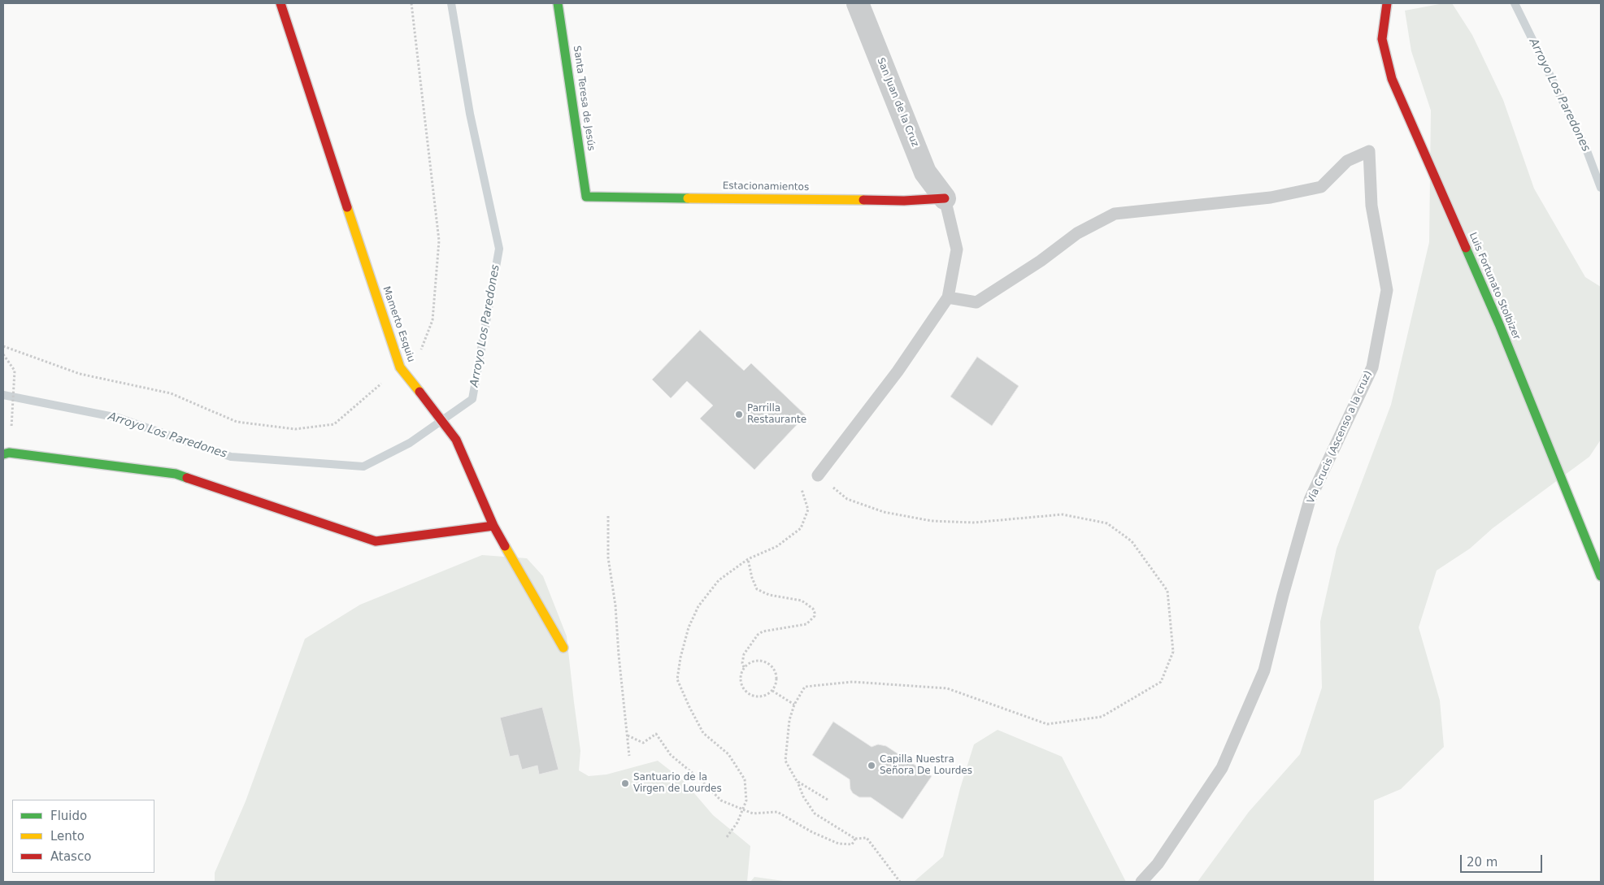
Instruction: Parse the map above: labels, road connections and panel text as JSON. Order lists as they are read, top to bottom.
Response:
{
  "streets": {
    "street": [
      "Santa Teresa de Jesús",
      "San Juan de la Cruz",
      "Estacionamientos",
      "Luis Fortunato Stolbizer",
      "Mamerto Esquiu"
    ],
    "lane": ["Vía Crucis (Ascenso a la cruz)"]
  },
  "crossings": [
    ["Santa Teresa de Jesús", "Estacionamientos"],
    ["San Juan de la Cruz", "Estacionamientos"]
  ],
  "water": ["Arroyo Los Paredones"],
  "places": ["Parrilla Restaurante", "Capilla Nuestra Señora De Lourdes", "Santuario de la Virgen de Lourdes"],
  "legend": ["Fluido", "Lento", "Atasco"],
  "scale_bar": "20 m"
}
